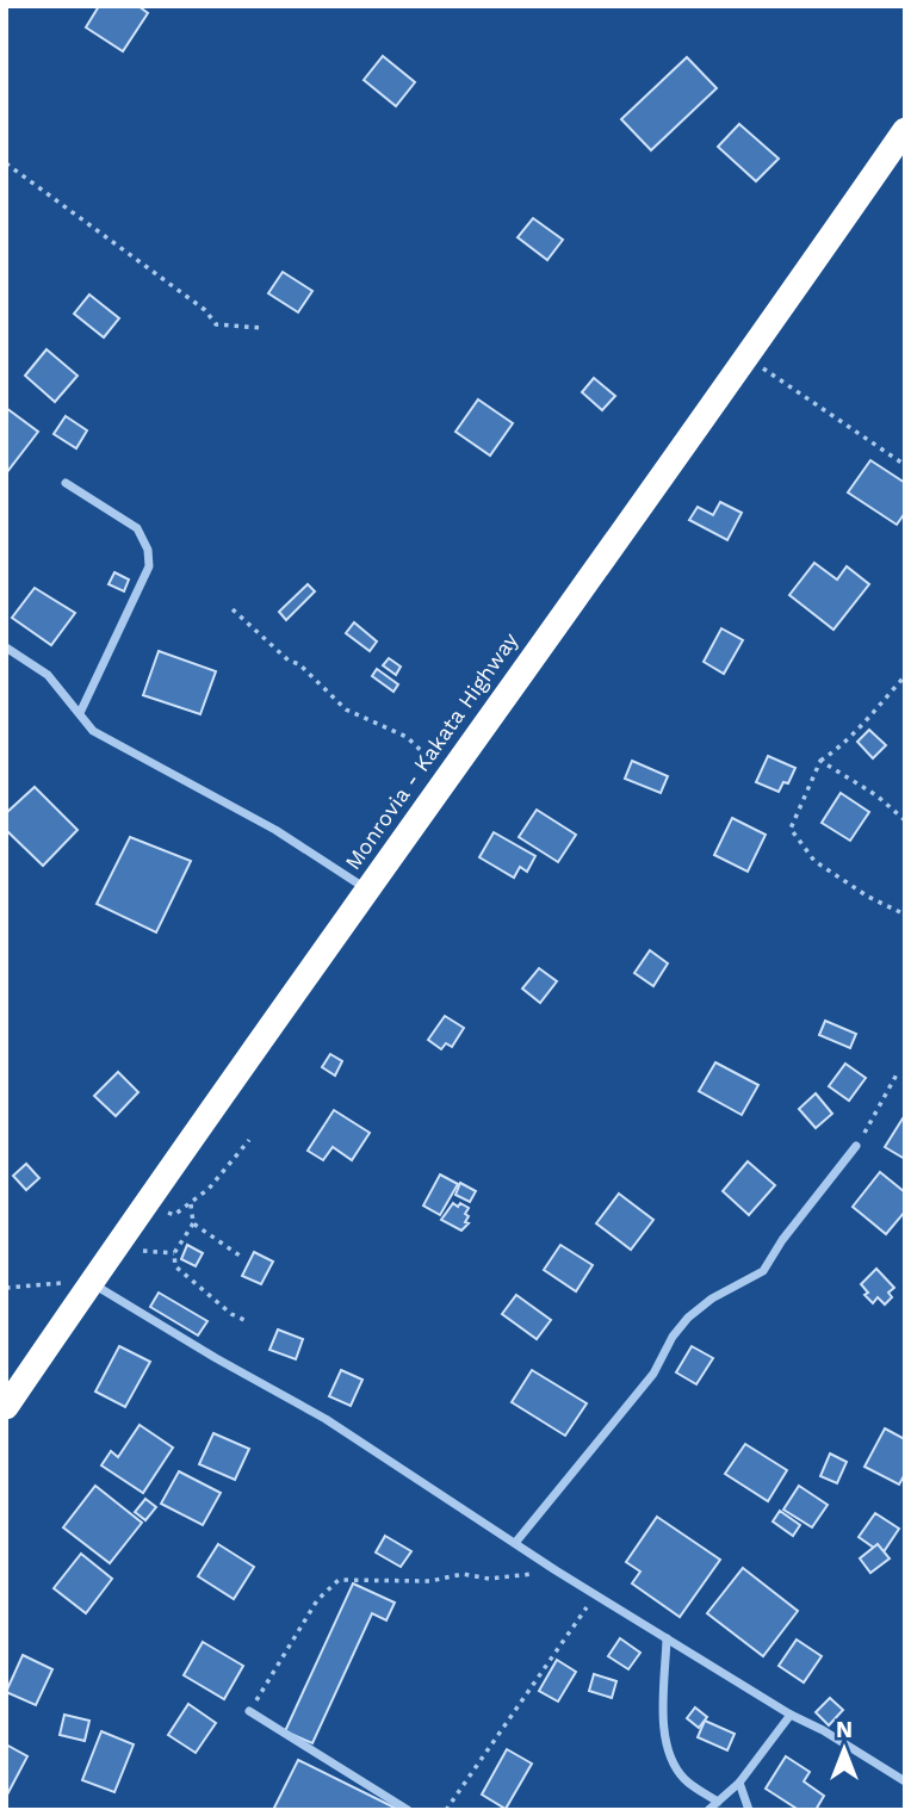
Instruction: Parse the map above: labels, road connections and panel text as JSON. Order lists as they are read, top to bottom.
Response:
{
  "streets": {
    "highway": ["Monrovia - Kakata Highway"]
  },
  "north": "top"
}
